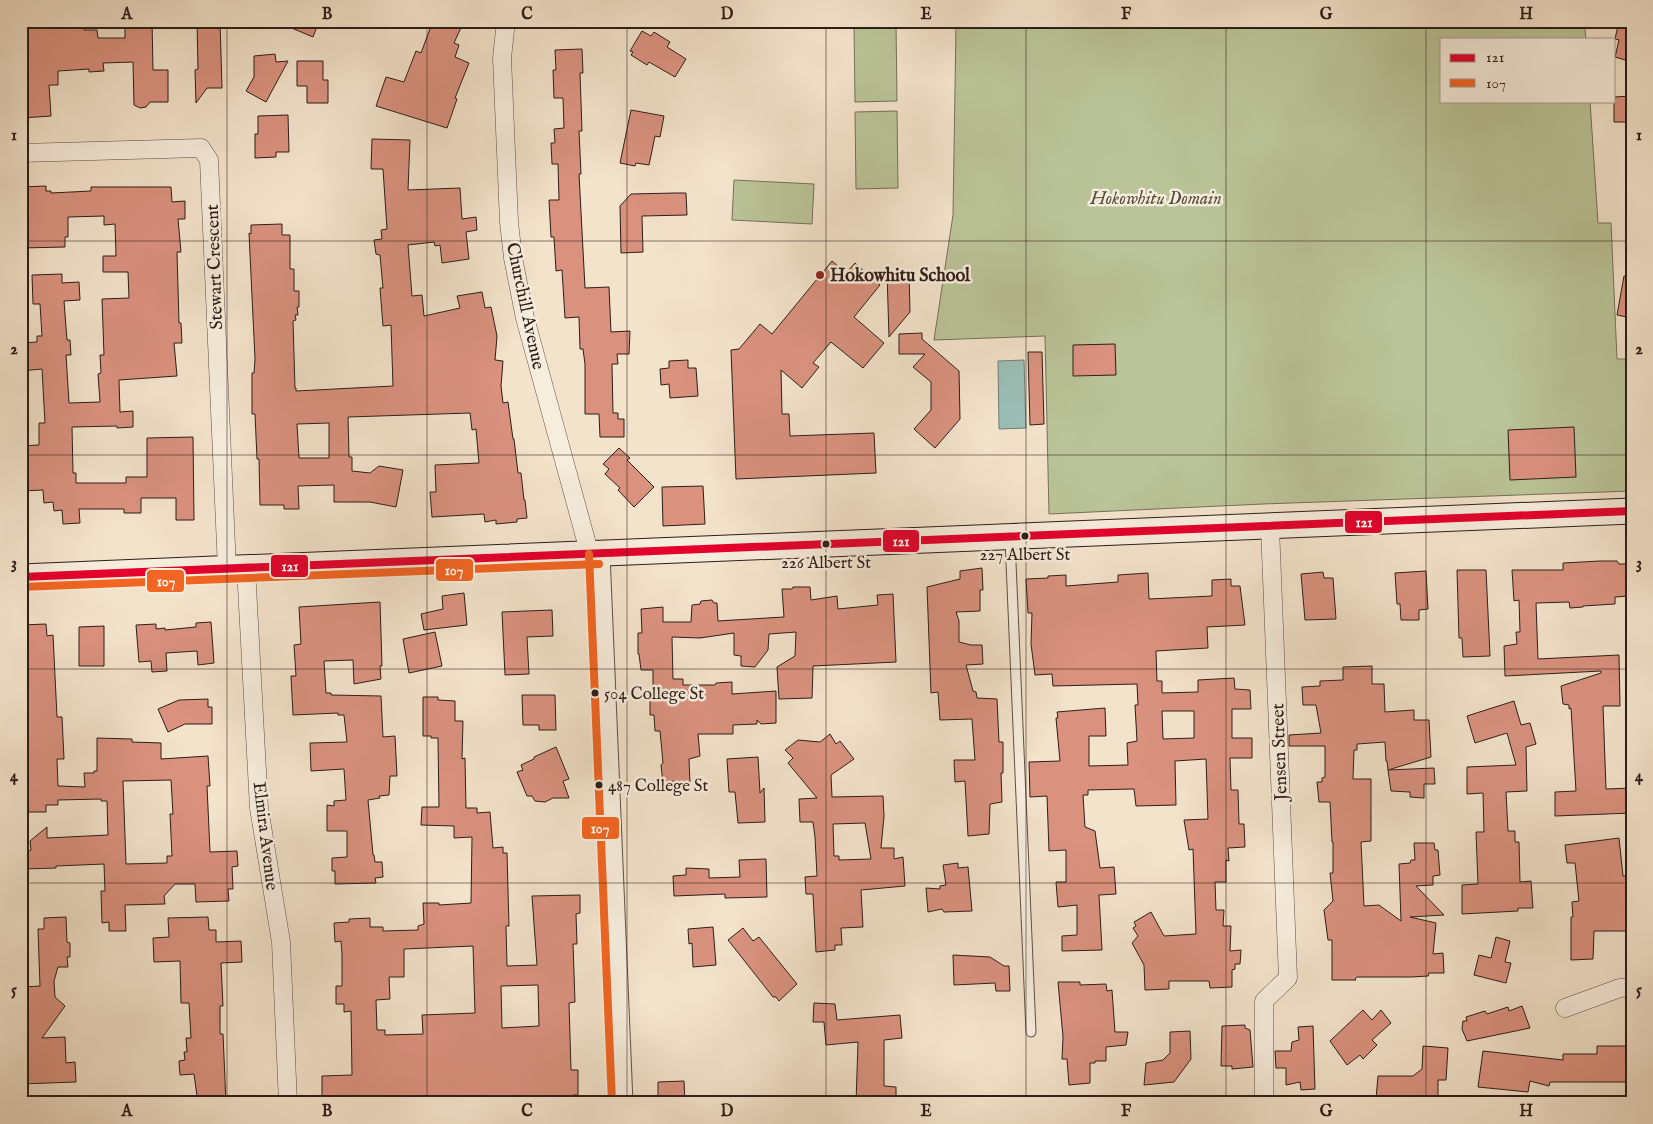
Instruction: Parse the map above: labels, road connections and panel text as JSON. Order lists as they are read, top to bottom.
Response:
{
  "streets": {
    "street": [
      "Stewart Crescent",
      "Churchill Avenue",
      "Jensen Street",
      "Elmira Avenue"
    ]
  },
  "crossings": [
    ["Stewart Crescent", "Elmira Avenue"]
  ],
  "parks": ["Hokowhitu Domain"],
  "places": [
    "Hokowhitu School",
    "227 Albert St",
    "226 Albert St",
    "504 College St",
    "487 College St"
  ],
  "lines": ["transit line 121", "transit line 107"],
  "legend": ["121", "107"],
  "grid": {
    "columns": [
      "A",
      "B",
      "C",
      "D",
      "E",
      "F",
      "G",
      "H"
    ],
    "rows": [
      "1",
      "2",
      "3",
      "4",
      "5"
    ]
  }
}
